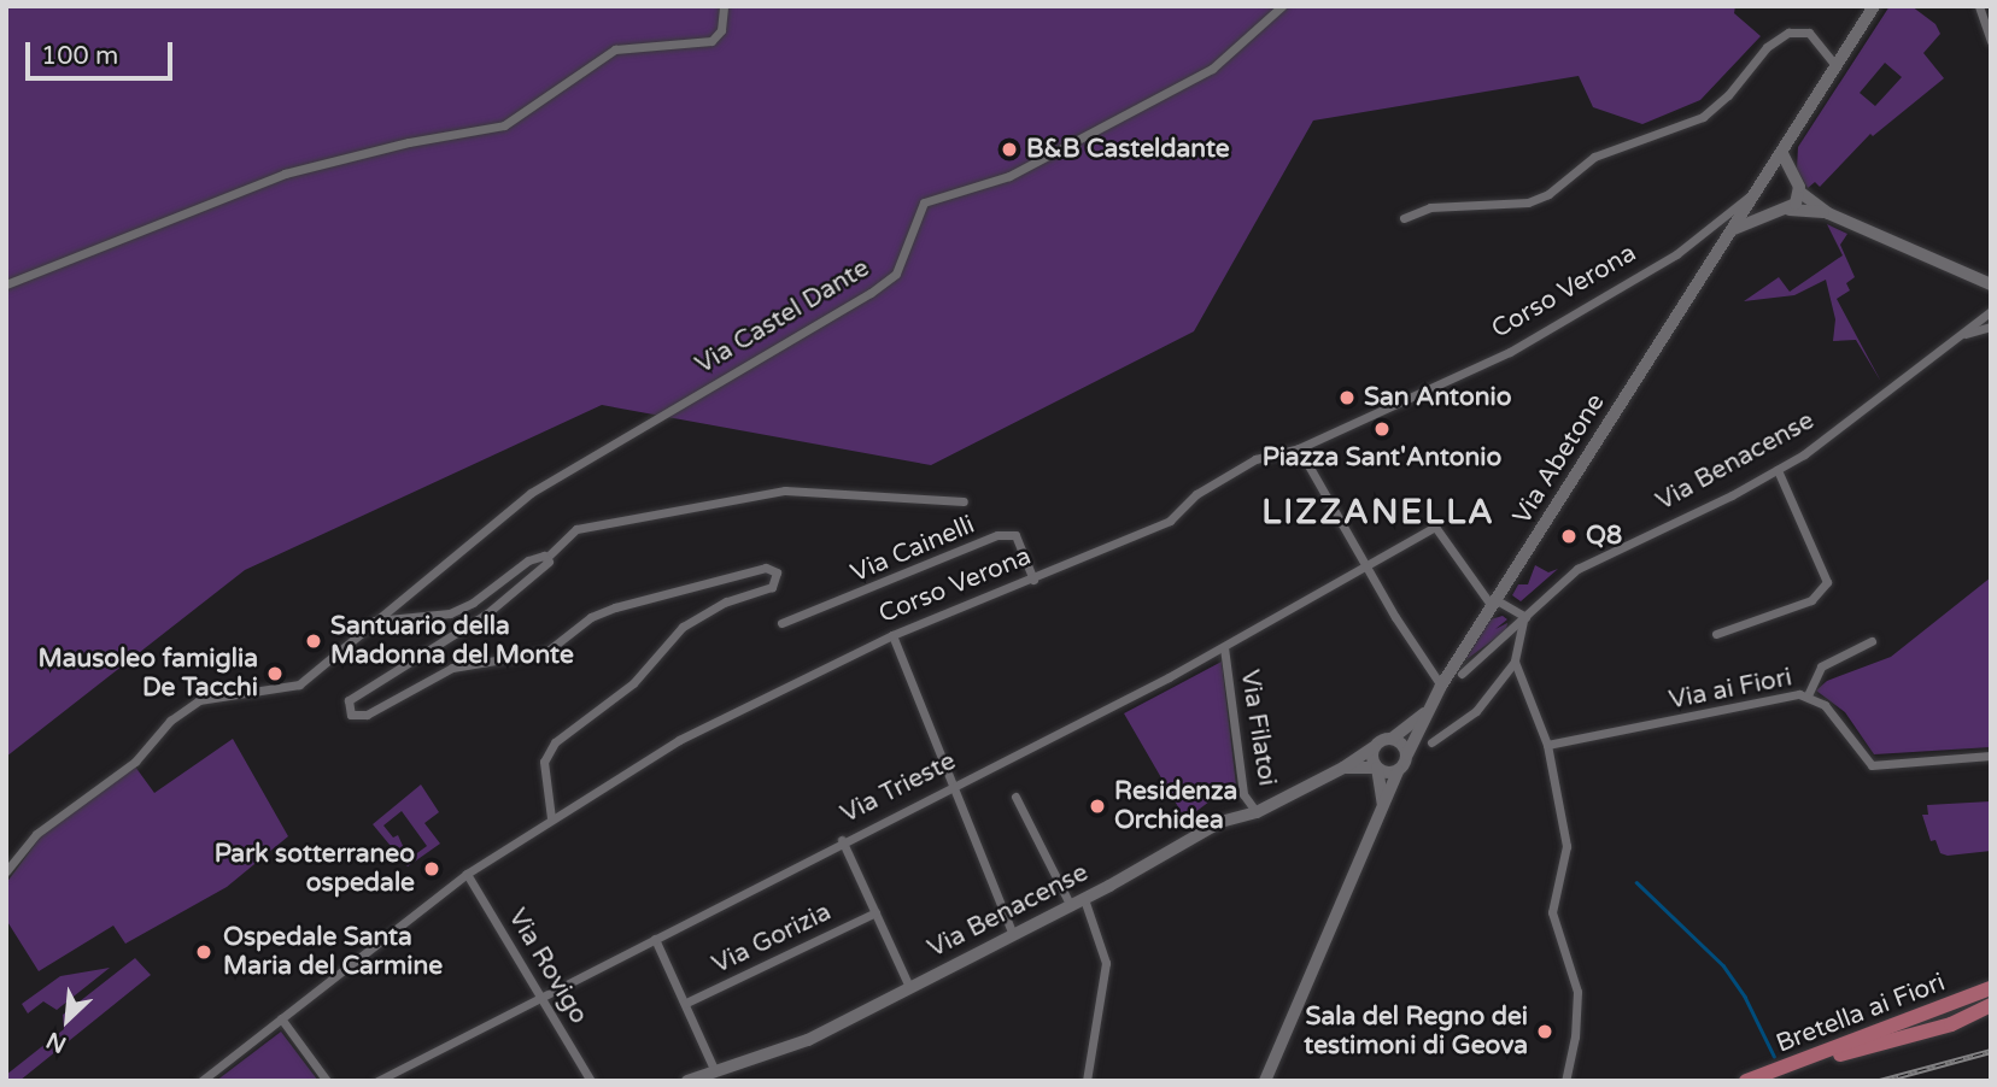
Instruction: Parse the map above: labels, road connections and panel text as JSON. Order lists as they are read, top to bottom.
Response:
{
  "streets": {
    "main road": ["Via Abetone", "Via Benacense", "Bretella ai Fiori"],
    "street": [
      "Corso Verona",
      "Via Castel Dante",
      "Via Cainelli",
      "Via ai Fiori",
      "Via Filatoi",
      "Via Trieste",
      "Via Gorizia",
      "Via Rovigo"
    ]
  },
  "crossings": [
    ["Corso Verona", "Via Abetone"],
    ["Corso Verona", "Via Cainelli"],
    ["Corso Verona", "Via Rovigo"],
    ["Via Abetone", "Via Trieste"],
    ["Via Benacense", "Via Filatoi"],
    ["Via Filatoi", "Via Trieste"],
    ["Via Trieste", "Via Rovigo"]
  ],
  "districts": ["LIZZANELLA"],
  "places": [
    "B&B Casteldante",
    "San Antonio",
    "Piazza Sant'Antonio",
    "Q8",
    "Santuario della Madonna del Monte",
    "Mausoleo famiglia De Tacchi",
    "Residenza Orchidea",
    "Park sotterraneo ospedale",
    "Ospedale Santa Maria del Carmine",
    "Sala del Regno dei testimoni di Geova"
  ],
  "scale_bar": "100 m",
  "north": "bottom left"
}
